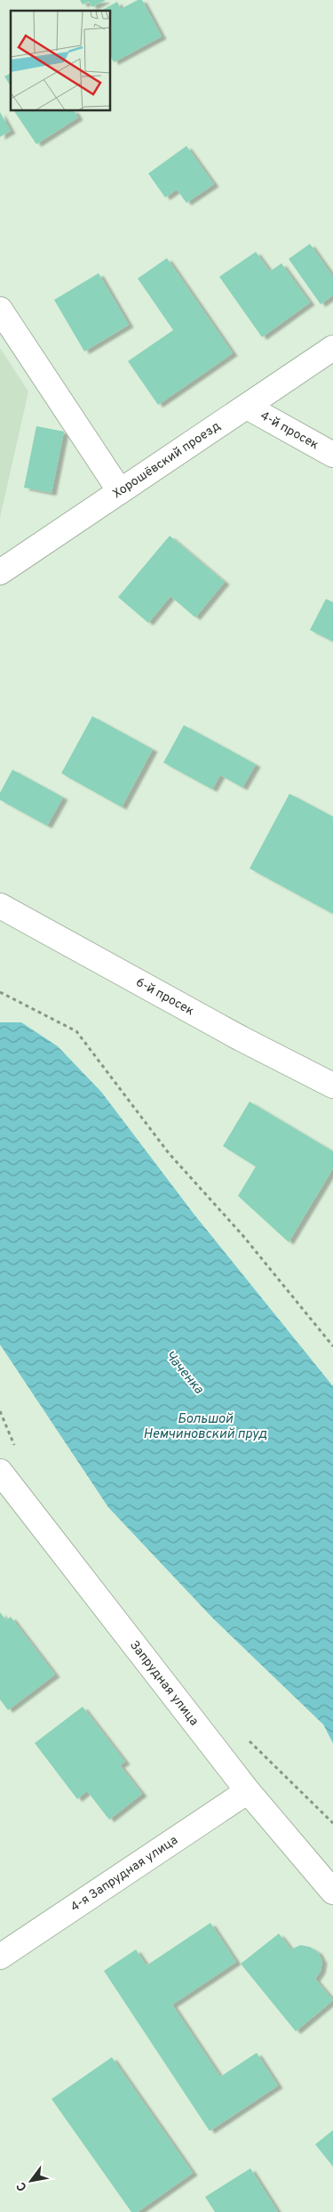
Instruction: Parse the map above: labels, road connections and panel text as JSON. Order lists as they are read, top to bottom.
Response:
{
  "streets": {
    "street": [
      "4-й просек",
      "Хорошёвский проезд",
      "6-й просек",
      "Запрудная улица",
      "4-я Запрудная улица"
    ]
  },
  "crossings": [
    ["4-й просек", "Хорошёвский проезд"],
    ["Запрудная улица", "4-я Запрудная улица"]
  ],
  "water": ["Чаченка", "Большой Немчиновский пруд"],
  "north": "bottom left"
}
